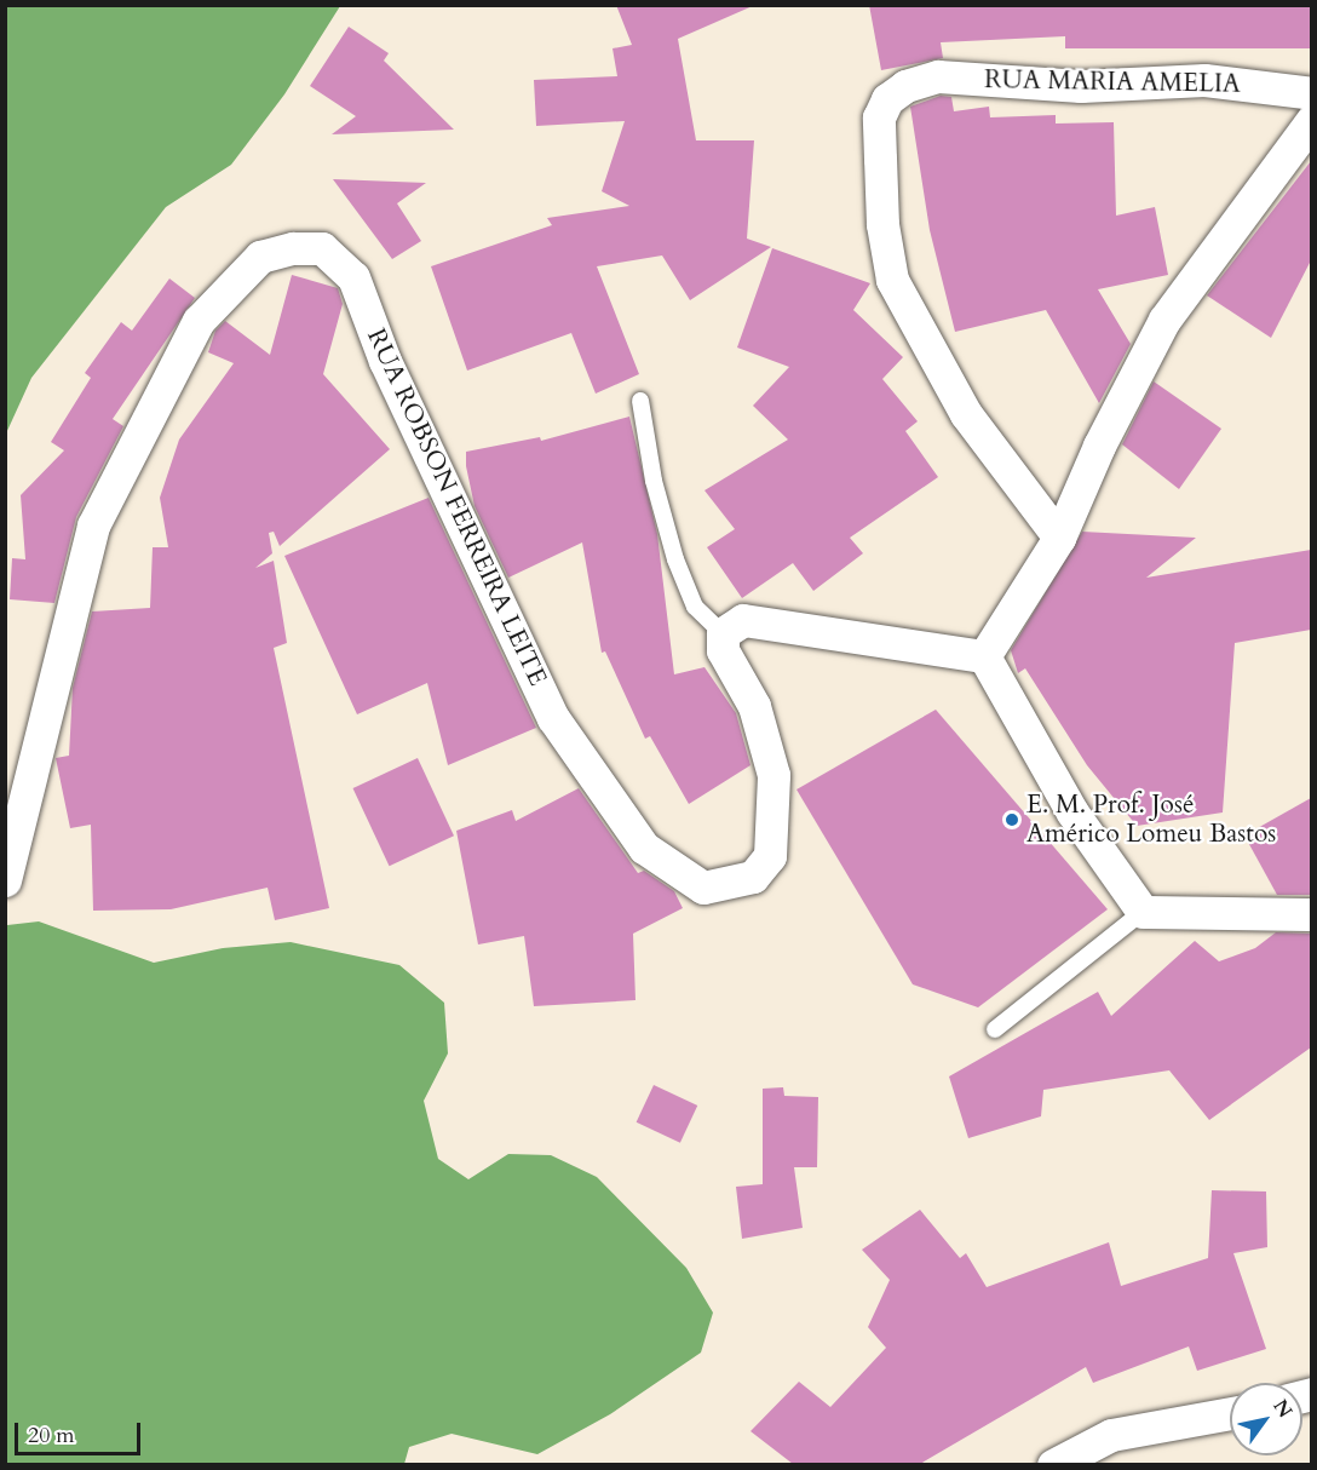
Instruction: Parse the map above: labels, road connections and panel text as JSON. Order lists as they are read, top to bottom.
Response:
{
  "streets": {
    "street": ["RUA MARIA AMELIA", "RUA ROBSON FERREIRA LEITE"]
  },
  "places": ["E. M. Prof. José Américo Lomeu Bastos"],
  "scale_bar": "20 m",
  "north": "top right"
}
